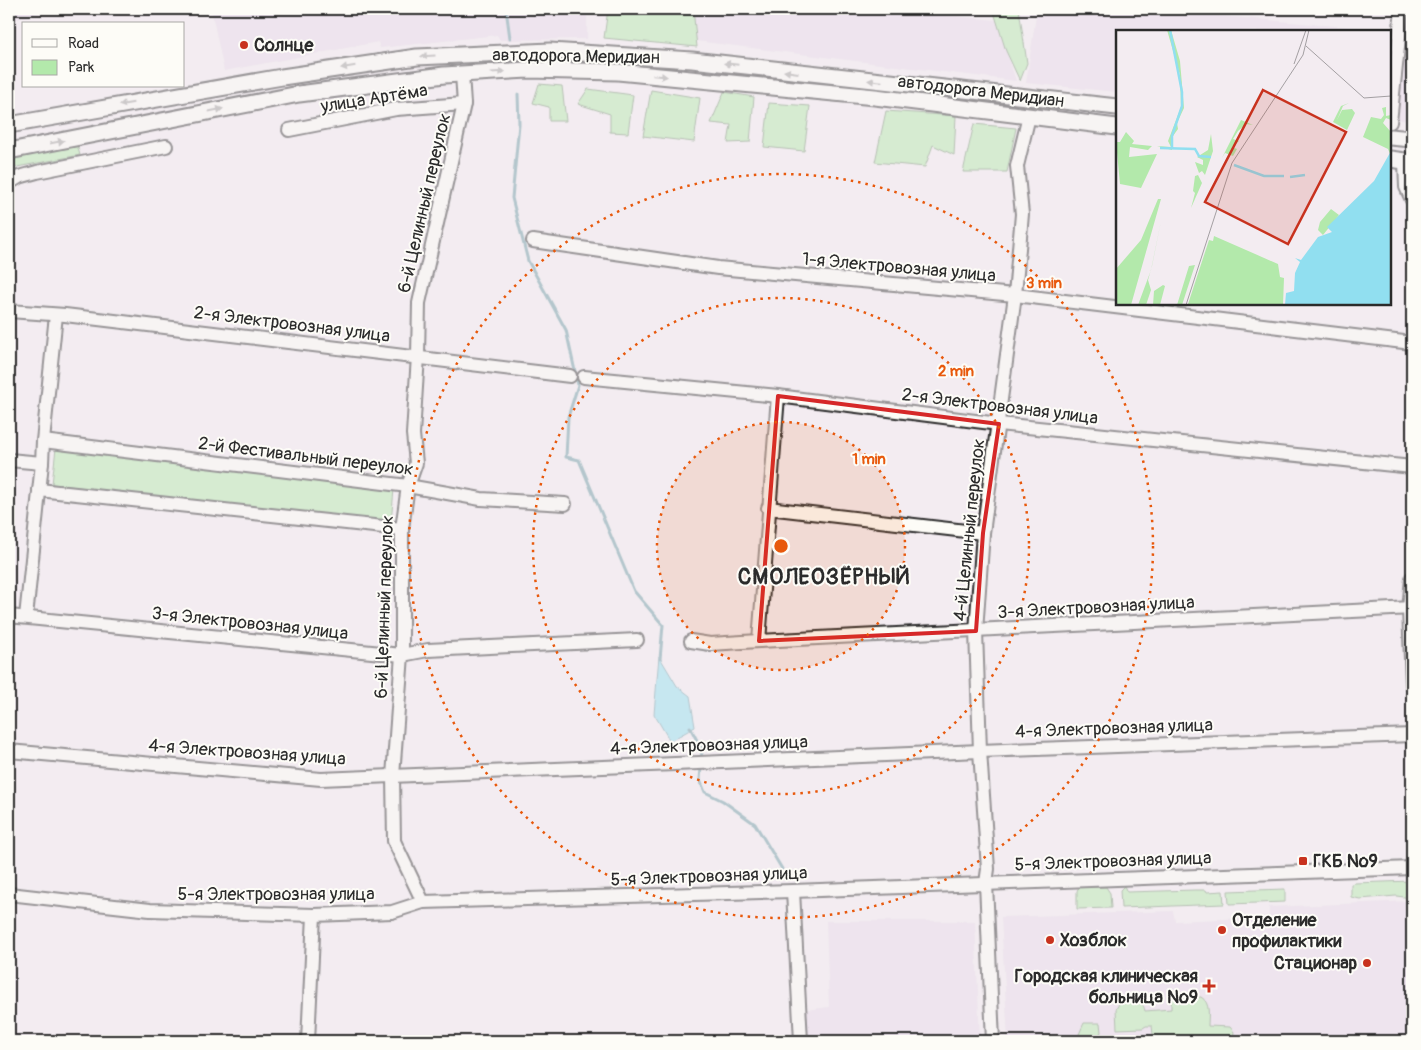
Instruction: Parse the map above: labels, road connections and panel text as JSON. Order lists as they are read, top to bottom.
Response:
{
  "streets": {
    "main road": ["автодорога Меридиан"],
    "street": [
      "улица Артёма",
      "6-й Целинный переулок",
      "1-я Электровозная улица",
      "2-я Электровозная улица",
      "2-й Фестивальный переулок",
      "4-й Целинный переулок",
      "3-я Электровозная улица",
      "4-я Электровозная улица",
      "5-я Электровозная улица"
    ]
  },
  "crossings": [
    ["автодорога Меридиан", "6-й Целинный переулок"],
    ["автодорога Меридиан", "4-й Целинный переулок"],
    ["улица Артёма", "6-й Целинный переулок"],
    ["6-й Целинный переулок", "2-я Электровозная улица"],
    ["6-й Целинный переулок", "2-й Фестивальный переулок"],
    ["6-й Целинный переулок", "3-я Электровозная улица"],
    ["6-й Целинный переулок", "4-я Электровозная улица"],
    ["6-й Целинный переулок", "5-я Электровозная улица"],
    ["1-я Электровозная улица", "4-й Целинный переулок"],
    ["2-я Электровозная улица", "4-й Целинный переулок"],
    ["4-й Целинный переулок", "3-я Электровозная улица"],
    ["4-й Целинный переулок", "4-я Электровозная улица"],
    ["4-й Целинный переулок", "5-я Электровозная улица"]
  ],
  "districts": ["СМОЛЕОЗЁРНЫЙ"],
  "places": {
    "other": [
      "Солнце",
      "Отделение профилактики",
      "Хозблок",
      "Стационар"
    ],
    "transit": ["ГКБ №9"],
    "health": ["Городская клиническая больница №9"]
  },
  "legend": ["Road", "Park"],
  "rings": ["3 min", "2 min", "1 min"]
}
